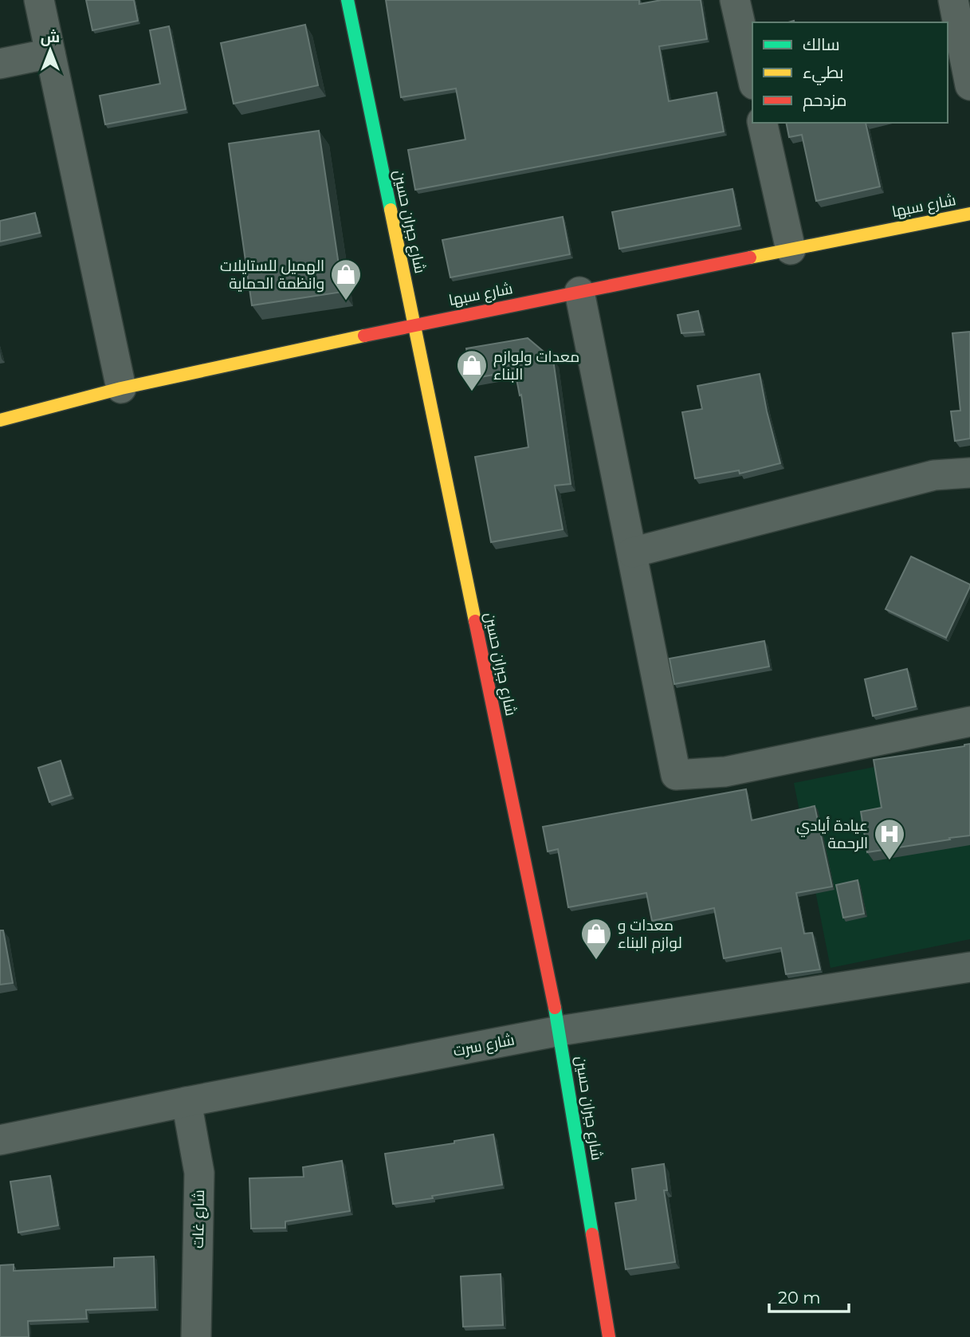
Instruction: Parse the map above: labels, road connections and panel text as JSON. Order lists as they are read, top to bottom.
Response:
{
  "streets": {
    "main road": ["شارع سبها", "شارع جبران حسين"],
    "street": ["شارع سرت", "شارع غات"]
  },
  "crossings": [
    ["شارع سبها", "شارع جبران حسين"],
    ["شارع جبران حسين", "شارع سرت"],
    ["شارع سرت", "شارع غات"]
  ],
  "places": {
    "shop": ["الهميل للستايلات وانظمة الحماية", "معدات ولوازم البناء", "معدات و لوازم البناء"],
    "hospital": ["عيادة أيادي الرحمة"]
  },
  "legend": ["سالك", "بطيء", "مزدحم"],
  "scale_bar": "20 m",
  "north": "top"
}
